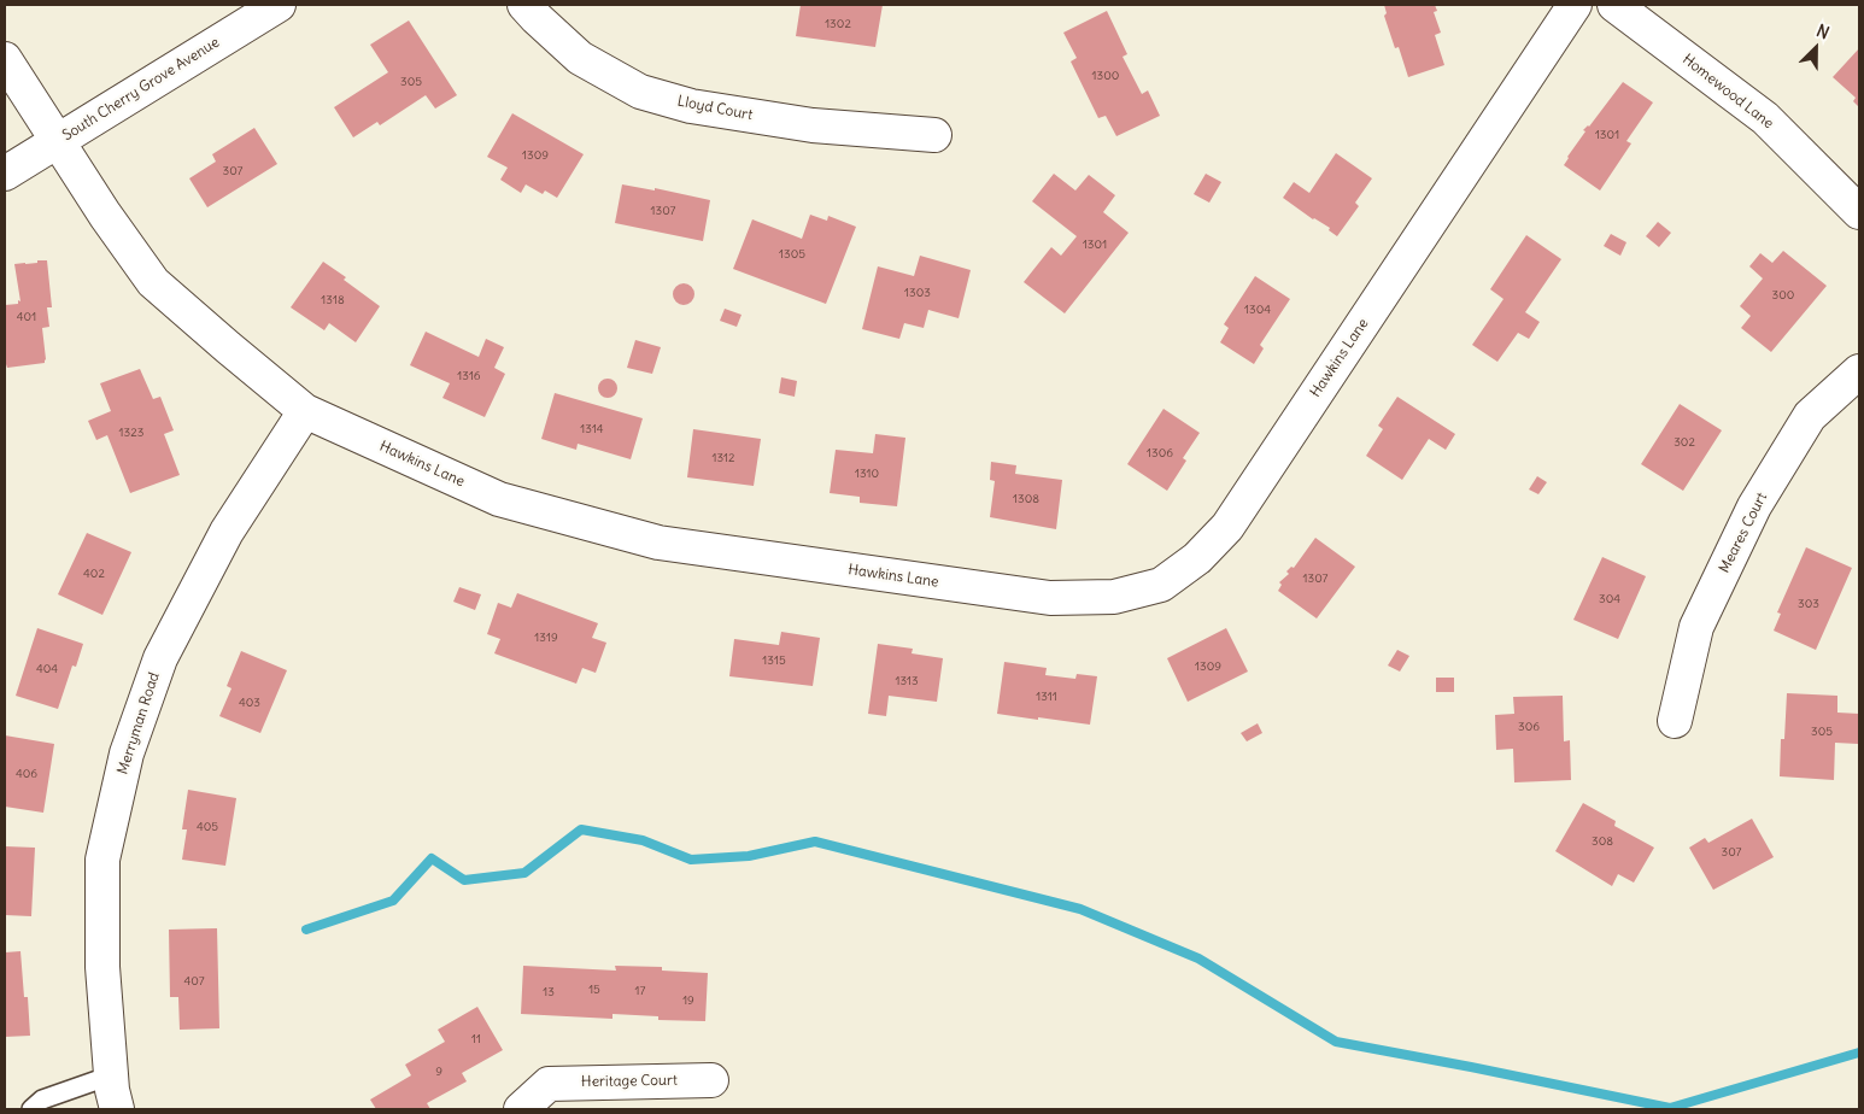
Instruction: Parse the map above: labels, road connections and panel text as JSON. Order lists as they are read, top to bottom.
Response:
{
  "streets": {
    "street": [
      "South Cherry Grove Avenue",
      "Homewood Lane",
      "Lloyd Court",
      "Hawkins Lane",
      "Meares Court",
      "Merryman Road",
      "Heritage Court"
    ]
  },
  "crossings": [
    ["South Cherry Grove Avenue", "Hawkins Lane"],
    ["Hawkins Lane", "Merryman Road"]
  ],
  "house_numbers": [
    "1302",
    "1300",
    "305",
    "1301",
    "1309",
    "307",
    "1307",
    "1301",
    "1305",
    "1303",
    "300",
    "1318",
    "1304",
    "401",
    "1316",
    "1314",
    "1323",
    "302",
    "1306",
    "1312",
    "1310",
    "1308",
    "402",
    "1307",
    "304",
    "303",
    "1319",
    "1315",
    "1309",
    "404",
    "1313",
    "1311",
    "403",
    "306",
    "305",
    "406",
    "405",
    "308",
    "307",
    "407",
    "15",
    "17",
    "13",
    "19",
    "11",
    "9"
  ],
  "north": "top right"
}
